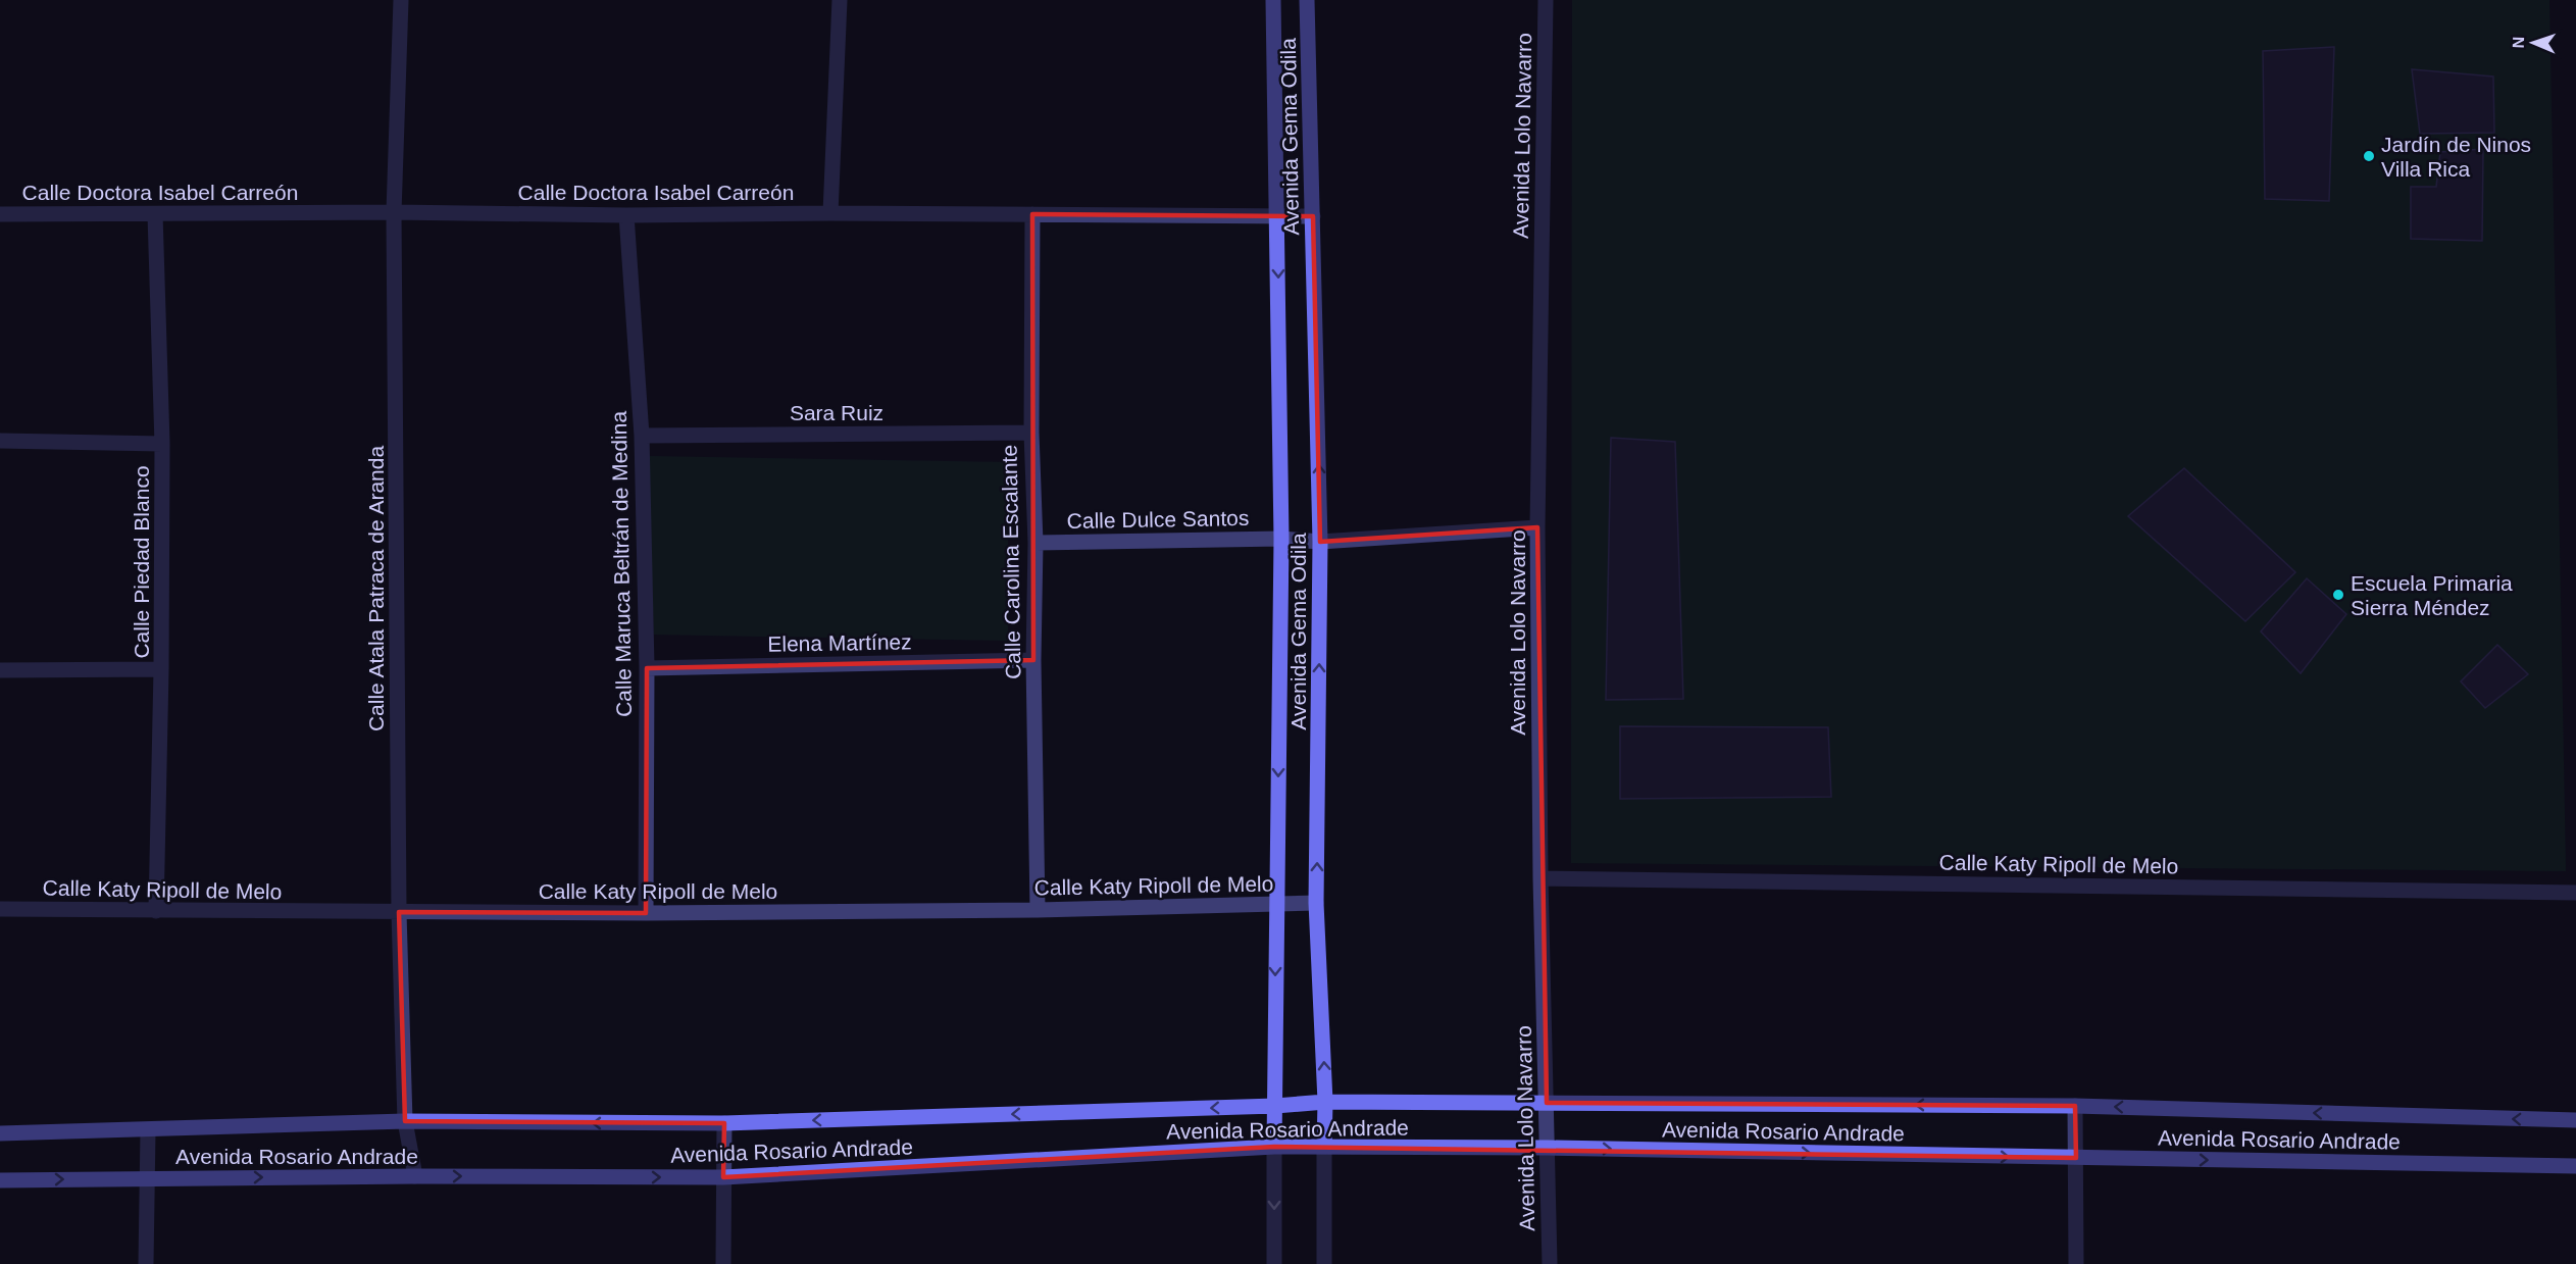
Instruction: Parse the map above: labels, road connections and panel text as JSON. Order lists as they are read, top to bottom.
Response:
{
  "streets": {
    "street": [
      "Avenida Lolo Navarro",
      "Avenida Gema Odila",
      "Calle Doctora Isabel Carreón",
      "Sara Ruiz",
      "Calle Dulce Santos",
      "Calle Piedad Blanco",
      "Calle Carolina Escalante",
      "Calle Maruca Beltrán de Medina",
      "Calle Atala Patraca de Aranda",
      "Elena Martínez",
      "Calle Katy Ripoll de Melo",
      "Avenida Rosario Andrade"
    ]
  },
  "crossings": [
    ["Avenida Lolo Navarro", "Calle Dulce Santos"],
    ["Avenida Lolo Navarro", "Calle Katy Ripoll de Melo"],
    ["Avenida Lolo Navarro", "Avenida Rosario Andrade"],
    ["Avenida Gema Odila", "Calle Doctora Isabel Carreón"],
    ["Avenida Gema Odila", "Calle Dulce Santos"],
    ["Avenida Gema Odila", "Calle Katy Ripoll de Melo"],
    ["Avenida Gema Odila", "Avenida Rosario Andrade"],
    ["Calle Doctora Isabel Carreón", "Calle Piedad Blanco"],
    ["Calle Doctora Isabel Carreón", "Calle Carolina Escalante"],
    ["Calle Doctora Isabel Carreón", "Calle Maruca Beltrán de Medina"],
    ["Calle Doctora Isabel Carreón", "Calle Atala Patraca de Aranda"],
    ["Sara Ruiz", "Calle Carolina Escalante"],
    ["Sara Ruiz", "Calle Maruca Beltrán de Medina"],
    ["Calle Dulce Santos", "Calle Carolina Escalante"],
    ["Calle Piedad Blanco", "Calle Katy Ripoll de Melo"],
    ["Calle Carolina Escalante", "Elena Martínez"],
    ["Calle Carolina Escalante", "Calle Katy Ripoll de Melo"],
    ["Calle Maruca Beltrán de Medina", "Elena Martínez"],
    ["Calle Maruca Beltrán de Medina", "Calle Katy Ripoll de Melo"],
    ["Calle Atala Patraca de Aranda", "Calle Katy Ripoll de Melo"],
    ["Calle Atala Patraca de Aranda", "Avenida Rosario Andrade"]
  ],
  "places": ["Jardín de Ninos Villa Rica", "Escuela Primaria Sierra Méndez"],
  "north": "left"
}
